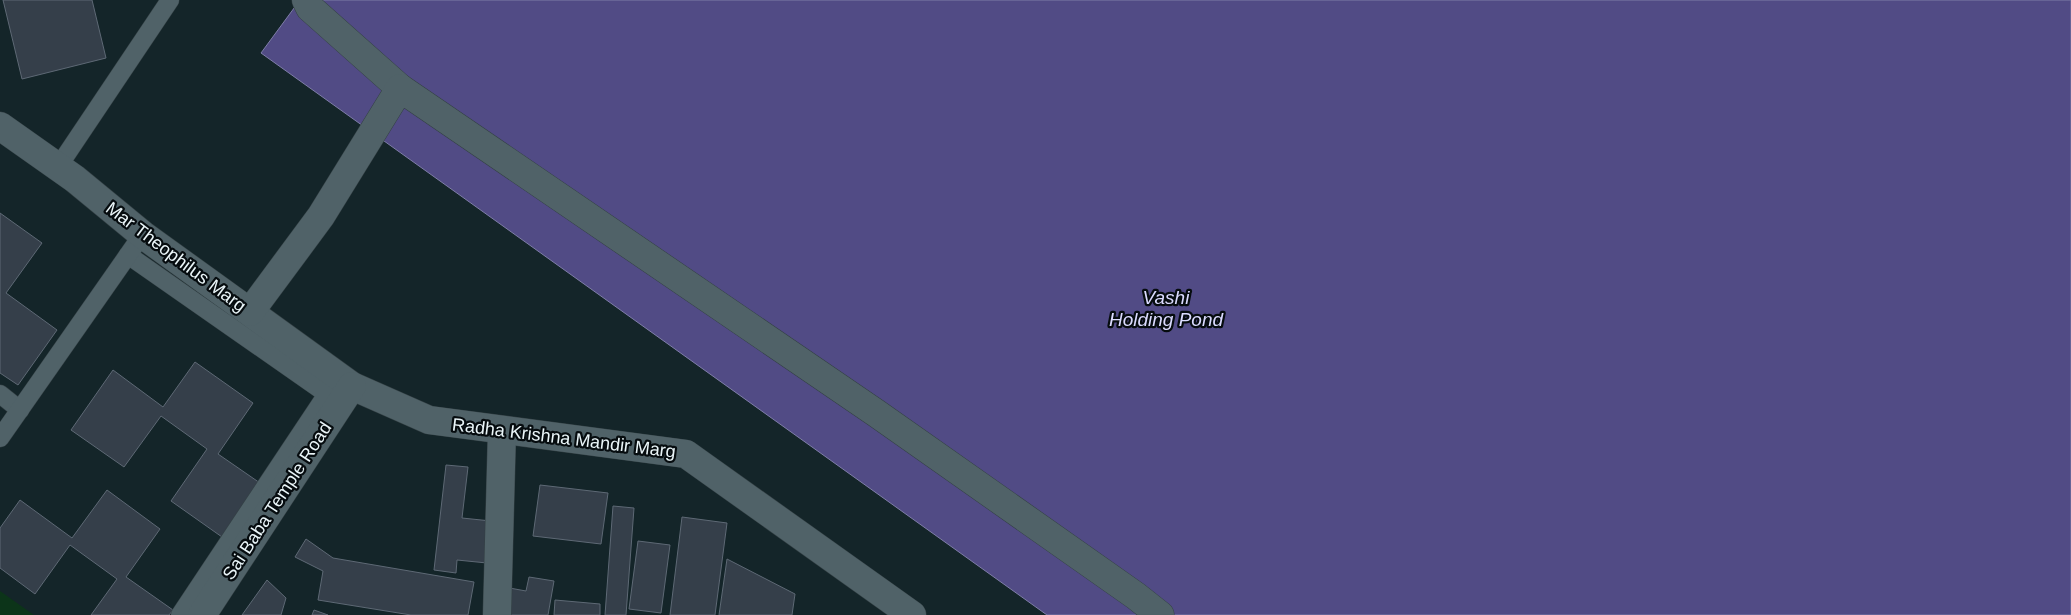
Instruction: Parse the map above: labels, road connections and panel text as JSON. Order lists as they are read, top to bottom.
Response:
{
  "streets": {
    "street": ["Mar Theophilus Marg", "Radha Krishna Mandir Marg", "Sai Baba Temple Road"]
  },
  "crossings": [
    ["Mar Theophilus Marg", "Radha Krishna Mandir Marg"],
    ["Mar Theophilus Marg", "Sai Baba Temple Road"],
    ["Radha Krishna Mandir Marg", "Sai Baba Temple Road"]
  ],
  "water": ["Vashi Holding Pond"]
}
